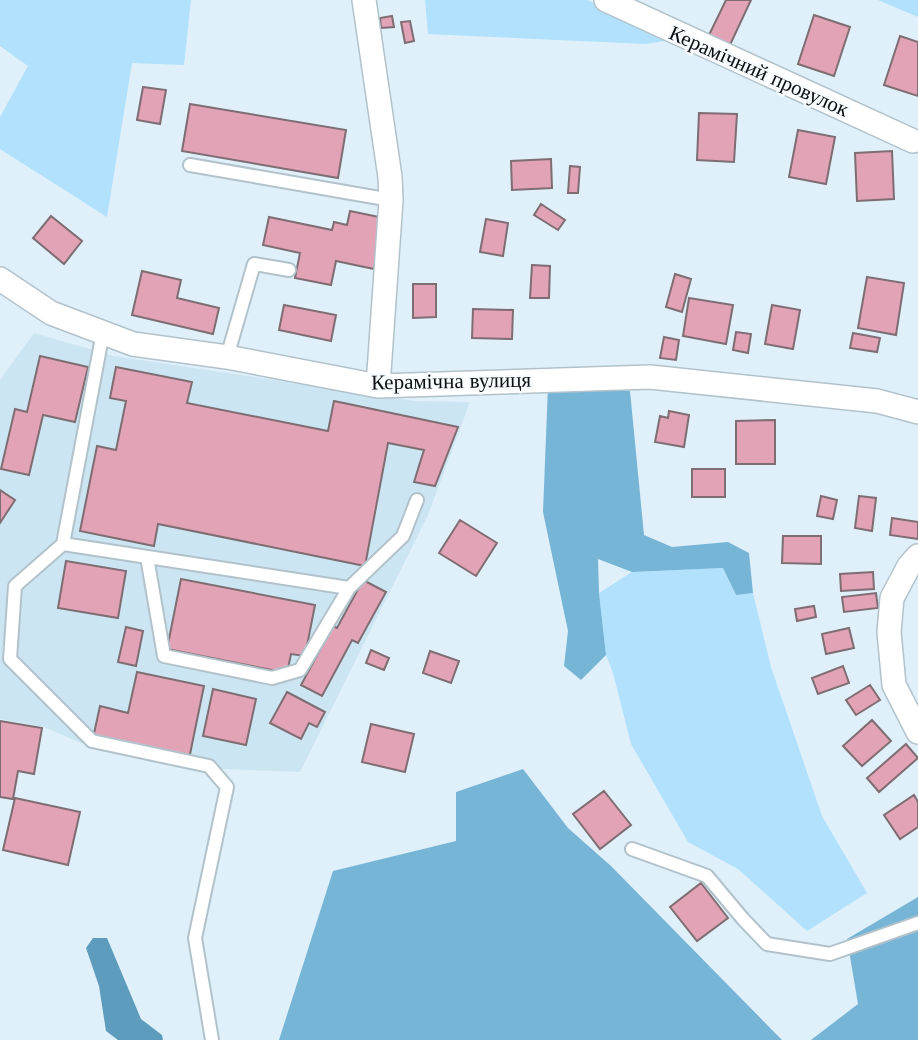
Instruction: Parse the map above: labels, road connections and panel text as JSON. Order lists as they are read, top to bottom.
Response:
{
  "streets": {
    "street": ["Керамічний провулок", "Керамічна вулиця"]
  }
}
